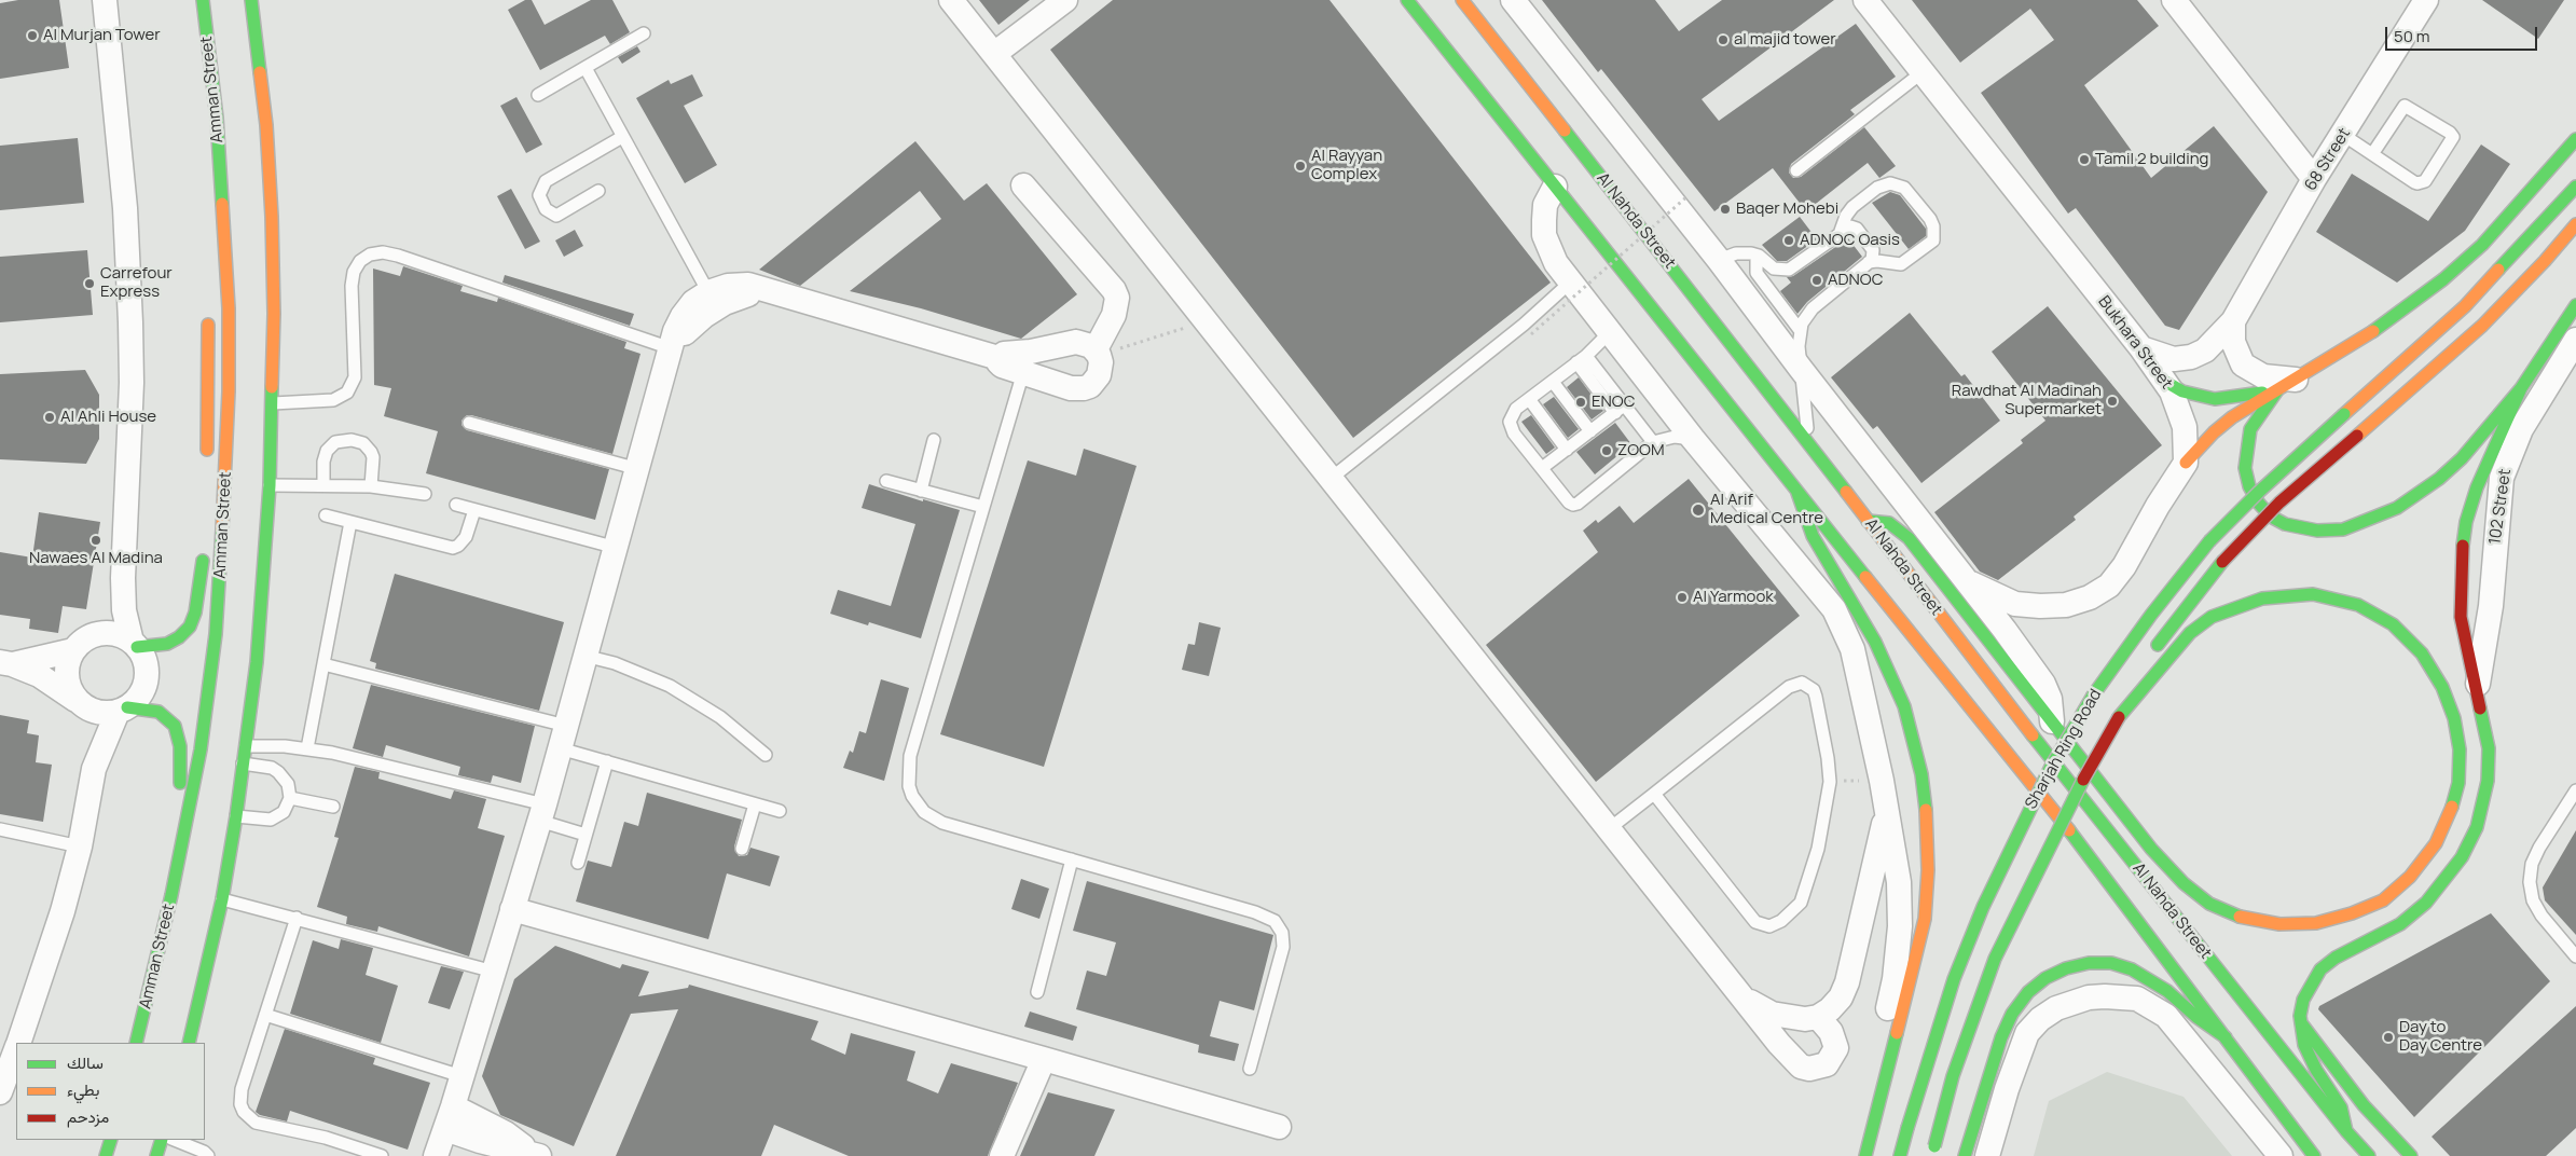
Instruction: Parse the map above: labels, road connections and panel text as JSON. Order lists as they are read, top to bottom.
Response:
{
  "streets": {
    "main road": ["Amman Street", "Al Nahda Street", "Sharjah Ring Road"],
    "street": ["68 Street", "Bukhara Street", "102 Street"]
  },
  "crossings": [
    ["68 Street", "Bukhara Street"]
  ],
  "places": [
    "Al Murjan Tower",
    "al majid tower",
    "Tamil 2 building",
    "Al Rayyan Complex",
    "Baqer Mohebi",
    "ADNOC Oasis",
    "ADNOC",
    "Carrefour Express",
    "Rawdhat Al Madinah Supermarket",
    "ENOC",
    "Al Ahli House",
    "ZOOM",
    "Al Arif Medical Centre",
    "Nawaes Al Madina",
    "Al Yarmook",
    "Day to Day Centre"
  ],
  "legend": ["سالك", "بطيء", "مزدحم"],
  "scale_bar": "50 m"
}
